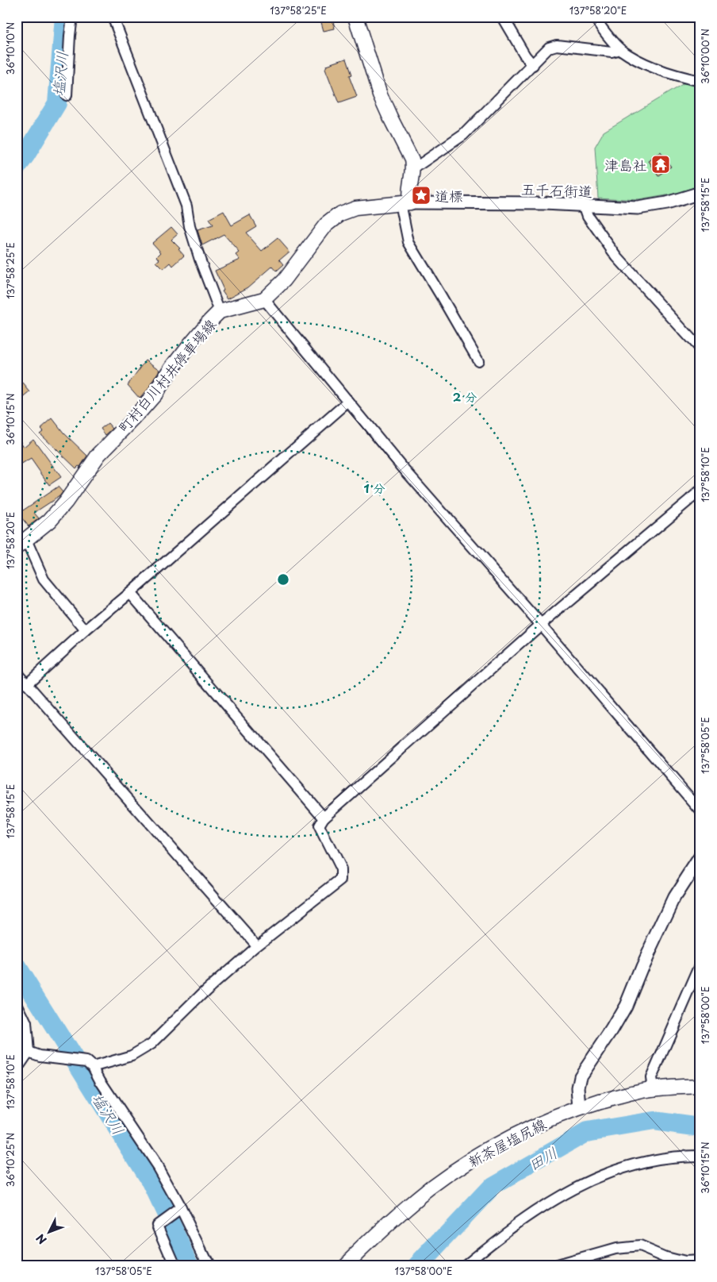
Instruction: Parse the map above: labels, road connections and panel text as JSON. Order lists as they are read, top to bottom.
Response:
{
  "streets": {
    "main road": ["町村白川村井停車場線", "新茶屋塩尻線"],
    "street": ["五千石街道"]
  },
  "crossings": [
    ["五千石街道", "町村白川村井停車場線"]
  ],
  "water": ["塩沢川", "田川"],
  "places": {
    "temple": ["津島社"],
    "place": ["道標"]
  },
  "north": "bottom left",
  "coordinates": [
    "137°58'25\"E",
    "137°58'20\"E",
    "36°10'10\"N",
    "36°10'00\"N",
    "137°58'15\"E",
    "36°10'15\"N",
    "137°58'10\"E",
    "137°58'05\"E",
    "137°58'00\"E",
    "36°10'25\"N"
  ],
  "rings": ["2 分", "1 分"]
}
